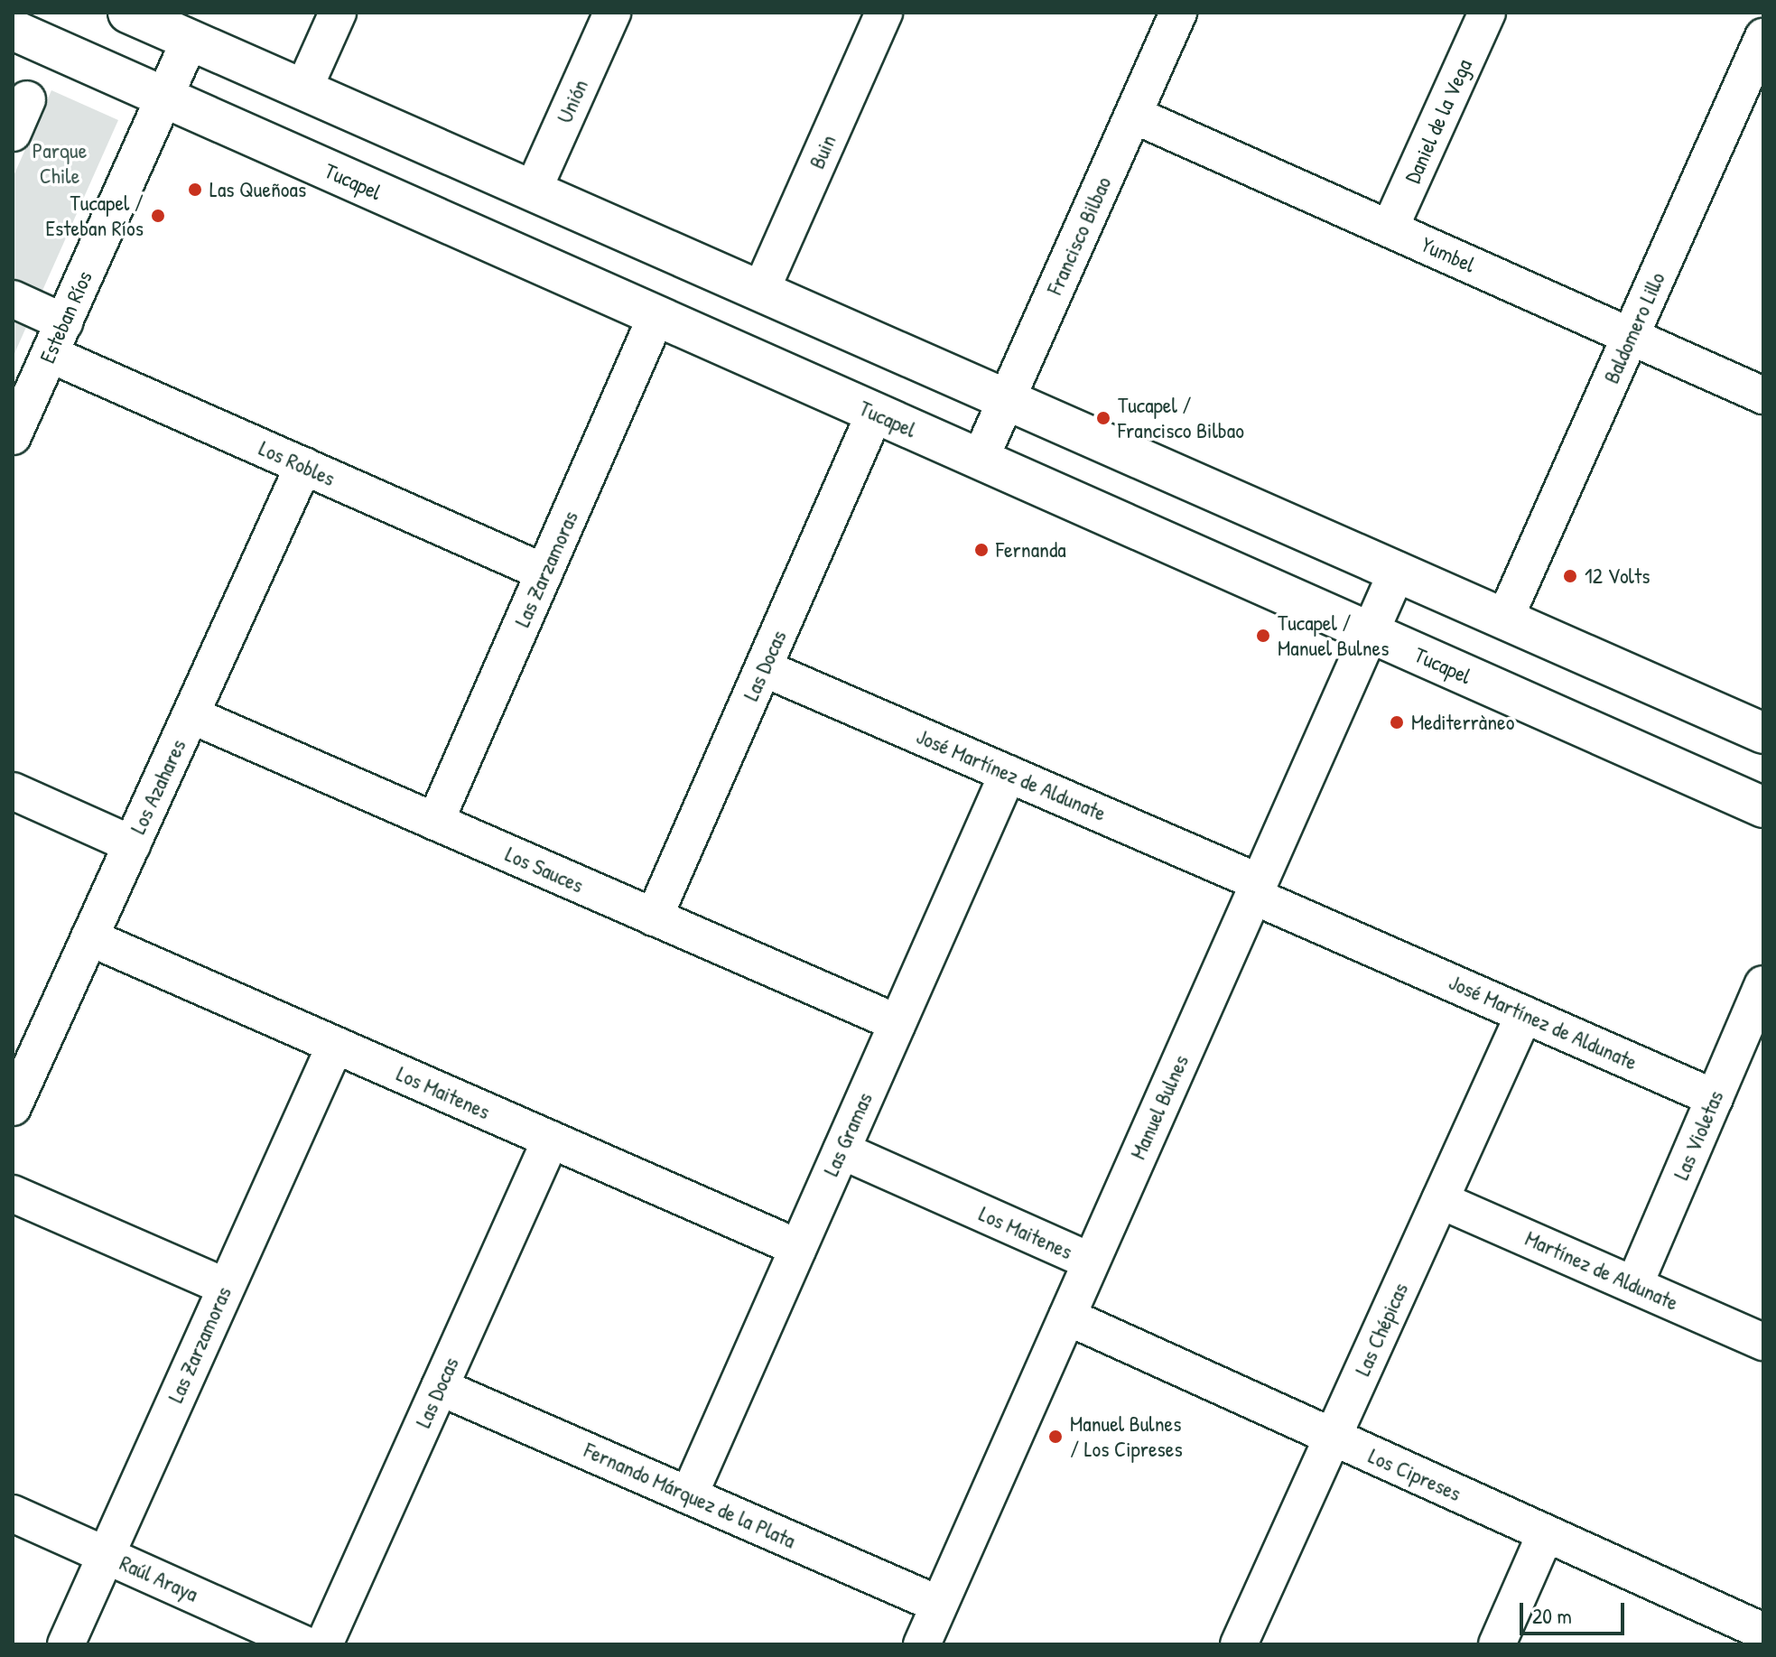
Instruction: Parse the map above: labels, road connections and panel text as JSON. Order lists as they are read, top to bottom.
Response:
{
  "streets": {
    "main road": ["Tucapel"],
    "street": [
      "Unión",
      "Daniel de la Vega",
      "Buin",
      "Francisco Bilbao",
      "Yumbel",
      "Esteban Ríos",
      "Baldomero Lillo",
      "Los Robles",
      "Las Zarzamoras",
      "Las Docas",
      "José Martínez de Aldunate",
      "Los Azahares",
      "Los Sauces",
      "Los Maitenes",
      "Manuel Bulnes",
      "Las Gramas",
      "Las Violetas",
      "Martínez de Aldunate",
      "Las Chépicas",
      "Los Cipreses",
      "Fernando Márquez de la Plata",
      "Raúl Araya"
    ]
  },
  "crossings": [
    ["Daniel de la Vega", "Yumbel"],
    ["Tucapel", "Francisco Bilbao"],
    ["Tucapel", "Esteban Ríos"],
    ["Tucapel", "Las Zarzamoras"],
    ["Tucapel", "Las Docas"],
    ["Tucapel", "Manuel Bulnes"],
    ["Francisco Bilbao", "Yumbel"],
    ["Yumbel", "Baldomero Lillo"],
    ["Esteban Ríos", "Los Robles"],
    ["Los Robles", "Las Zarzamoras"],
    ["Los Robles", "Los Azahares"],
    ["Las Zarzamoras", "Los Sauces"],
    ["Las Zarzamoras", "Los Maitenes"],
    ["Las Zarzamoras", "Raúl Araya"],
    ["Las Docas", "José Martínez de Aldunate"],
    ["Las Docas", "Los Sauces"],
    ["Las Docas", "Los Maitenes"],
    ["Las Docas", "Fernando Márquez de la Plata"],
    ["José Martínez de Aldunate", "Manuel Bulnes"],
    ["José Martínez de Aldunate", "Las Gramas"],
    ["José Martínez de Aldunate", "Las Violetas"],
    ["José Martínez de Aldunate", "Las Chépicas"],
    ["Los Azahares", "Los Sauces"],
    ["Los Azahares", "Los Maitenes"],
    ["Los Sauces", "Las Gramas"],
    ["Los Maitenes", "Manuel Bulnes"],
    ["Los Maitenes", "Las Gramas"],
    ["Manuel Bulnes", "Los Cipreses"],
    ["Manuel Bulnes", "Fernando Márquez de la Plata"],
    ["Las Gramas", "Fernando Márquez de la Plata"],
    ["Las Violetas", "Martínez de Aldunate"],
    ["Martínez de Aldunate", "Las Chépicas"],
    ["Las Chépicas", "Los Cipreses"]
  ],
  "parks": ["Parque Chile"],
  "places": [
    "Las Queñoas",
    "Tucapel / Esteban Ríos",
    "Tucapel / Francisco Bilbao",
    "Fernanda",
    "12 Volts",
    "Tucapel / Manuel Bulnes",
    "Mediterràneo",
    "Manuel Bulnes / Los Cipreses"
  ],
  "scale_bar": "20 m"
}
